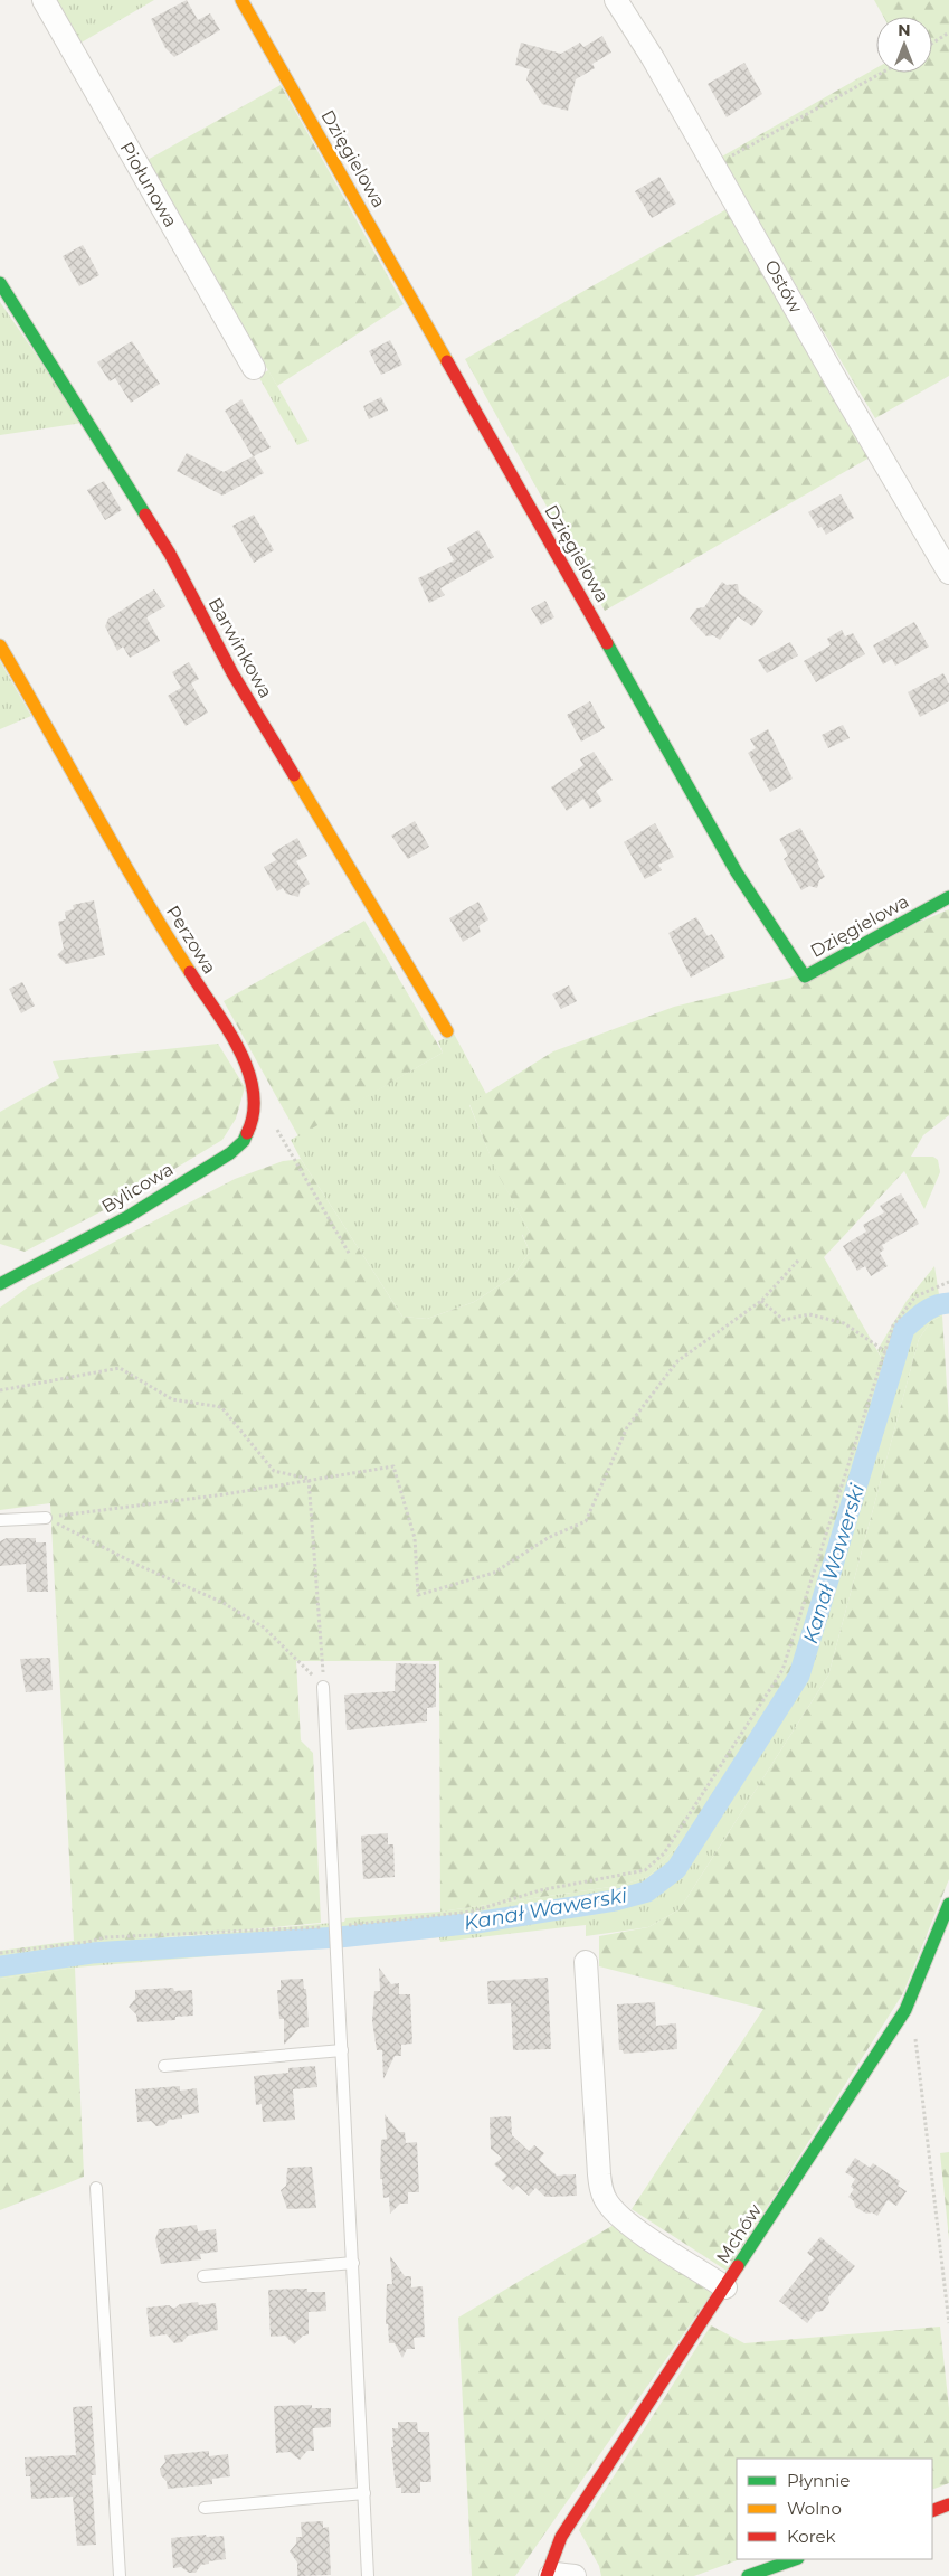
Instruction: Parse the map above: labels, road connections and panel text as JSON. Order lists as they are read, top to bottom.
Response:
{
  "streets": {
    "street": [
      "Dzięgielowa",
      "Piołunowa",
      "Ostów",
      "Barwinkowa",
      "Perzowa",
      "Bylicowa",
      "Mchów"
    ]
  },
  "crossings": [
    ["Perzowa", "Bylicowa"]
  ],
  "water": ["Kanał Wawerski"],
  "legend": ["Płynnie", "Wolno", "Korek"],
  "north": "top"
}
